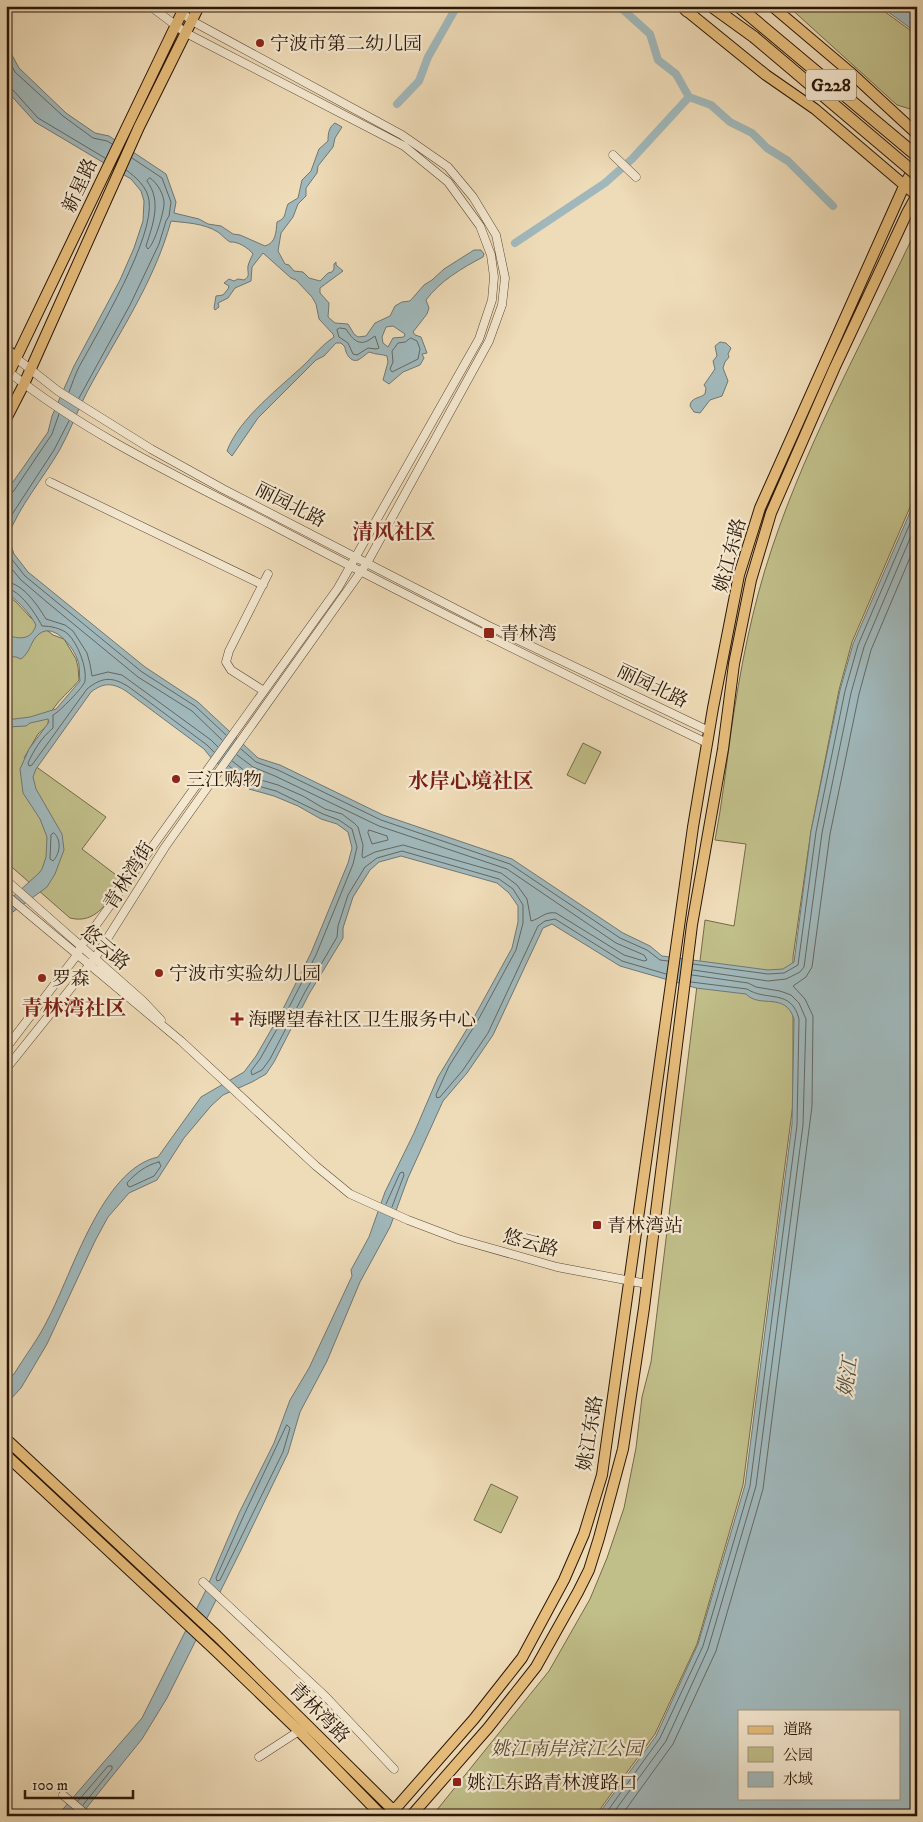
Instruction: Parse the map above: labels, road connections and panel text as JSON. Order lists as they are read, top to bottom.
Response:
{
  "streets": {
    "highway": ["G228"],
    "main road": [
      "新星路",
      "丽园北路",
      "姚江东路",
      "青林湾路"
    ],
    "street": ["青林湾街", "悠云路"]
  },
  "crossings": [
    ["新星路", "丽园北路"],
    ["新星路", "青林湾街"],
    ["丽园北路", "姚江东路"],
    ["丽园北路", "青林湾街"],
    ["姚江东路", "悠云路"],
    ["姚江东路", "青林湾路"],
    ["青林湾街", "悠云路"]
  ],
  "districts": ["清风社区", "水岸心境社区", "青林湾社区"],
  "water": ["姚江"],
  "parks": ["姚江南岸滨江公园"],
  "places": {
    "other": [
      "宁波市第二幼儿园",
      "三江购物",
      "宁波市实验幼儿园",
      "罗森"
    ],
    "transit": ["青林湾", "青林湾站", "姚江东路青林渡路口"],
    "health": ["海曙望春社区卫生服务中心"]
  },
  "legend": ["道路", "公园", "水域"],
  "scale_bar": "100 m"
}
